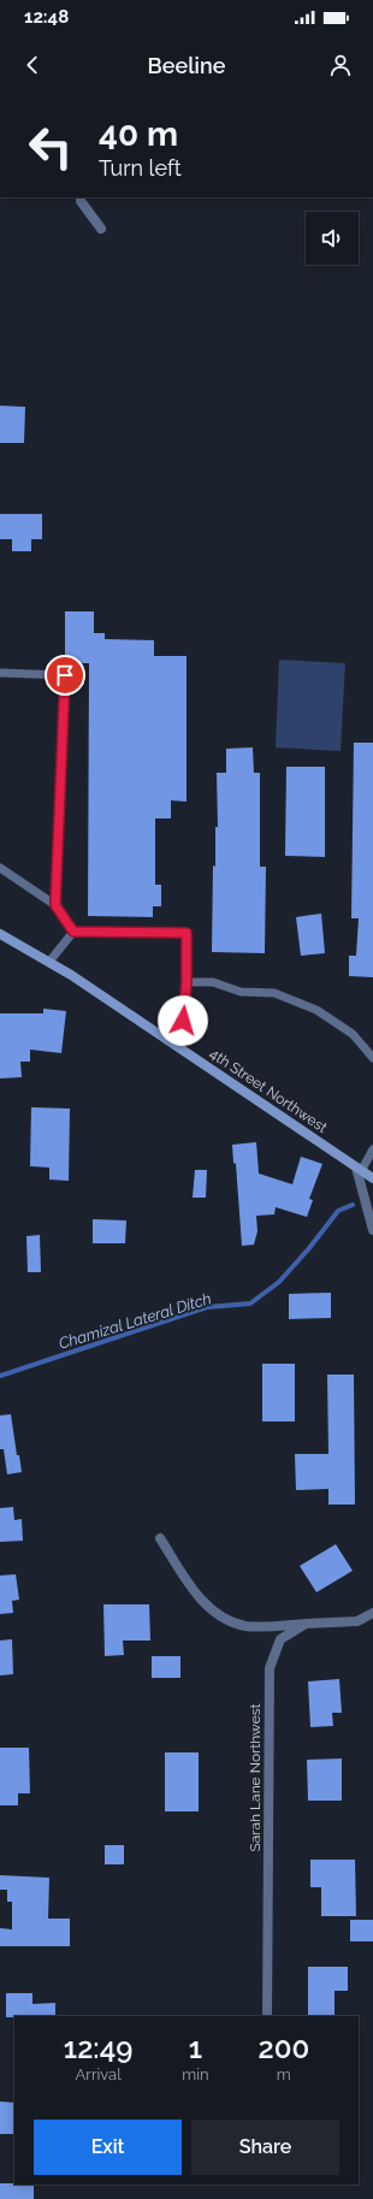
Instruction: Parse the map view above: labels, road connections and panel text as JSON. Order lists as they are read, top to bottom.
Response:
{
  "streets": {
    "main road": ["4th Street Northwest"],
    "street": ["Sarah Lane Northwest"]
  },
  "water": ["Chamizal Lateral Ditch"],
  "page": {
    "status": "12:48",
    "header": "Beeline",
    "turn": ["40 m", "Turn left"],
    "eta": [
      "12:49",
      "Arrival",
      "1",
      "min",
      "200",
      "m"
    ],
    "buttons": ["Exit", "Share"]
  }
}
